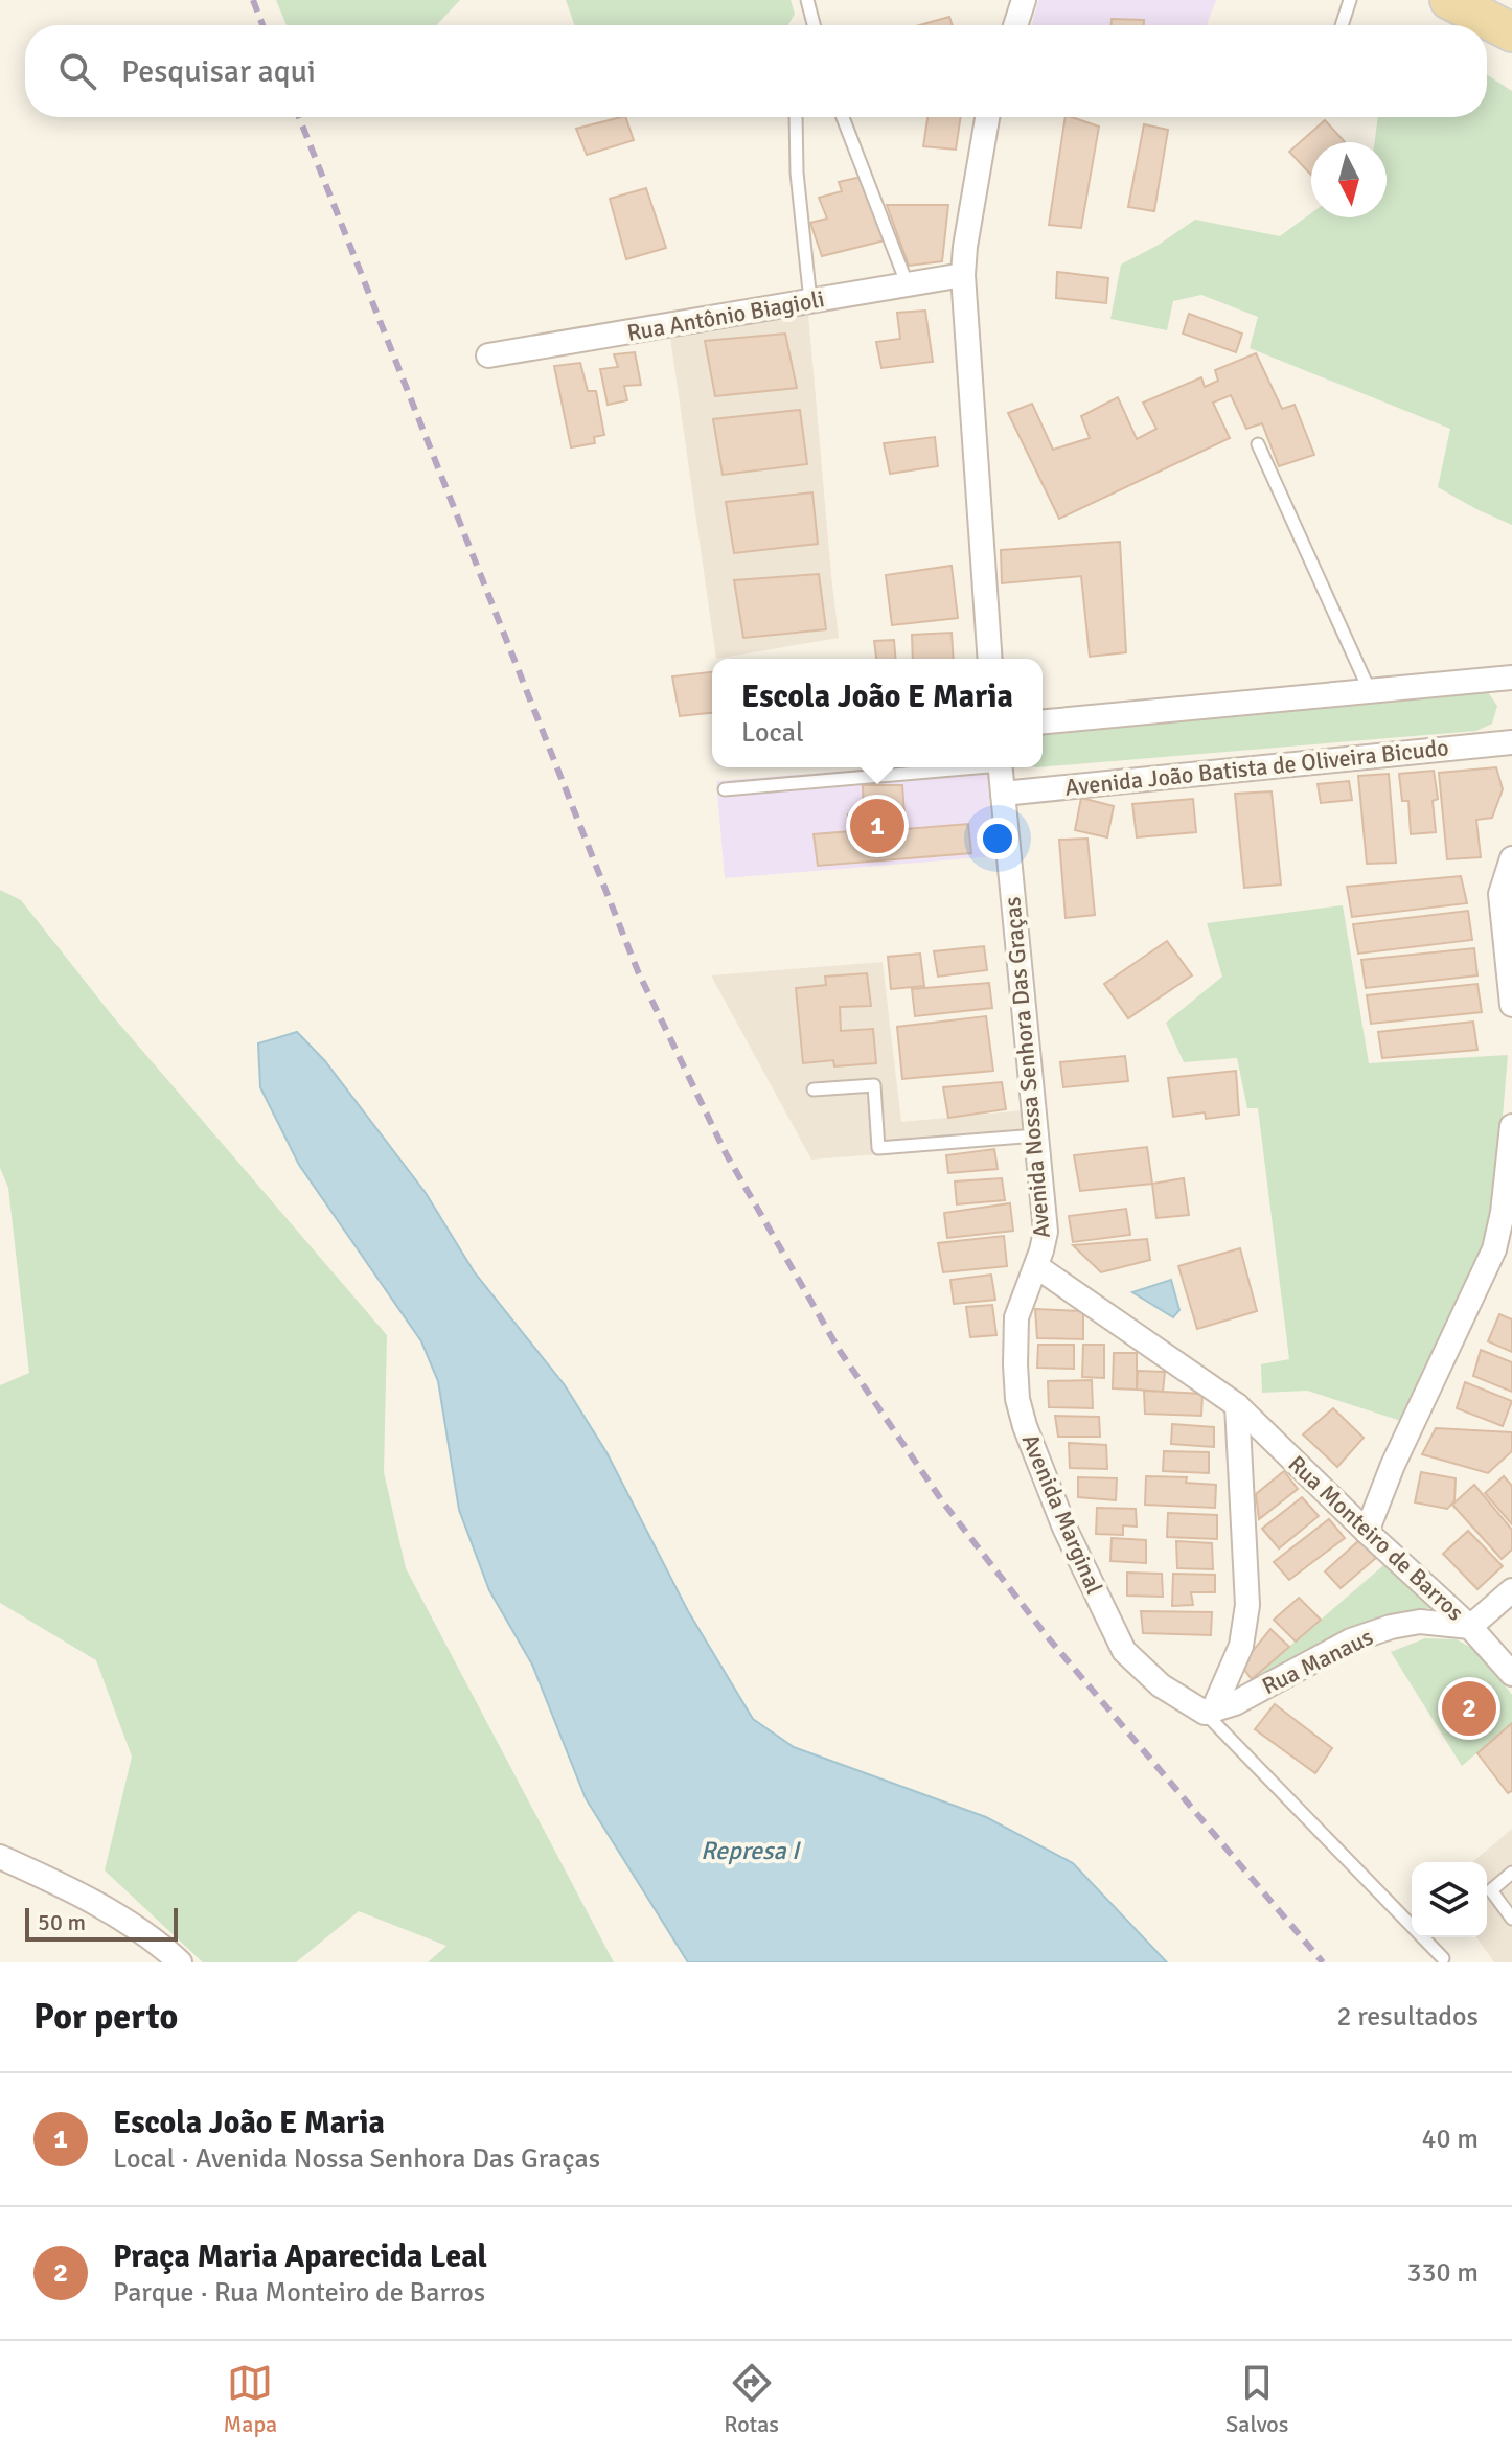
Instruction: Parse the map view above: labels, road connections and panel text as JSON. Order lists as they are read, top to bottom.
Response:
{
  "streets": {
    "street": [
      "Rua Antônio Biagioli",
      "Avenida João Batista de Oliveira Bicudo",
      "Avenida Nossa Senhora Das Graças",
      "Avenida Marginal",
      "Rua Monteiro de Barros",
      "Rua Manaus"
    ]
  },
  "crossings": [
    ["Avenida João Batista de Oliveira Bicudo", "Avenida Nossa Senhora Das Graças"],
    ["Avenida Nossa Senhora Das Graças", "Avenida Marginal"],
    ["Avenida Nossa Senhora Das Graças", "Rua Monteiro de Barros"],
    ["Avenida Marginal", "Rua Manaus"],
    ["Rua Monteiro de Barros", "Rua Manaus"]
  ],
  "water": ["Represa I"],
  "scale_bar": "50 m",
  "north": "bottom",
  "page": {
    "search": "Pesquisar aqui",
    "popup": ["Escola João E Maria", "Local"],
    "pins": ["1", "2"],
    "scale": "50 m",
    "heading": ["Por perto", "2 resultados"],
    "list": [
      {
        "mark": "1",
        "name": "Escola João E Maria",
        "note": "Local · Avenida Nossa Senhora Das Graças",
        "value": "40 m"
      },
      {
        "mark": "2",
        "name": "Praça Maria Aparecida Leal",
        "note": "Parque · Rua Monteiro de Barros",
        "value": "330 m"
      }
    ],
    "nav": ["Mapa", "Rotas", "Salvos"]
  }
}
